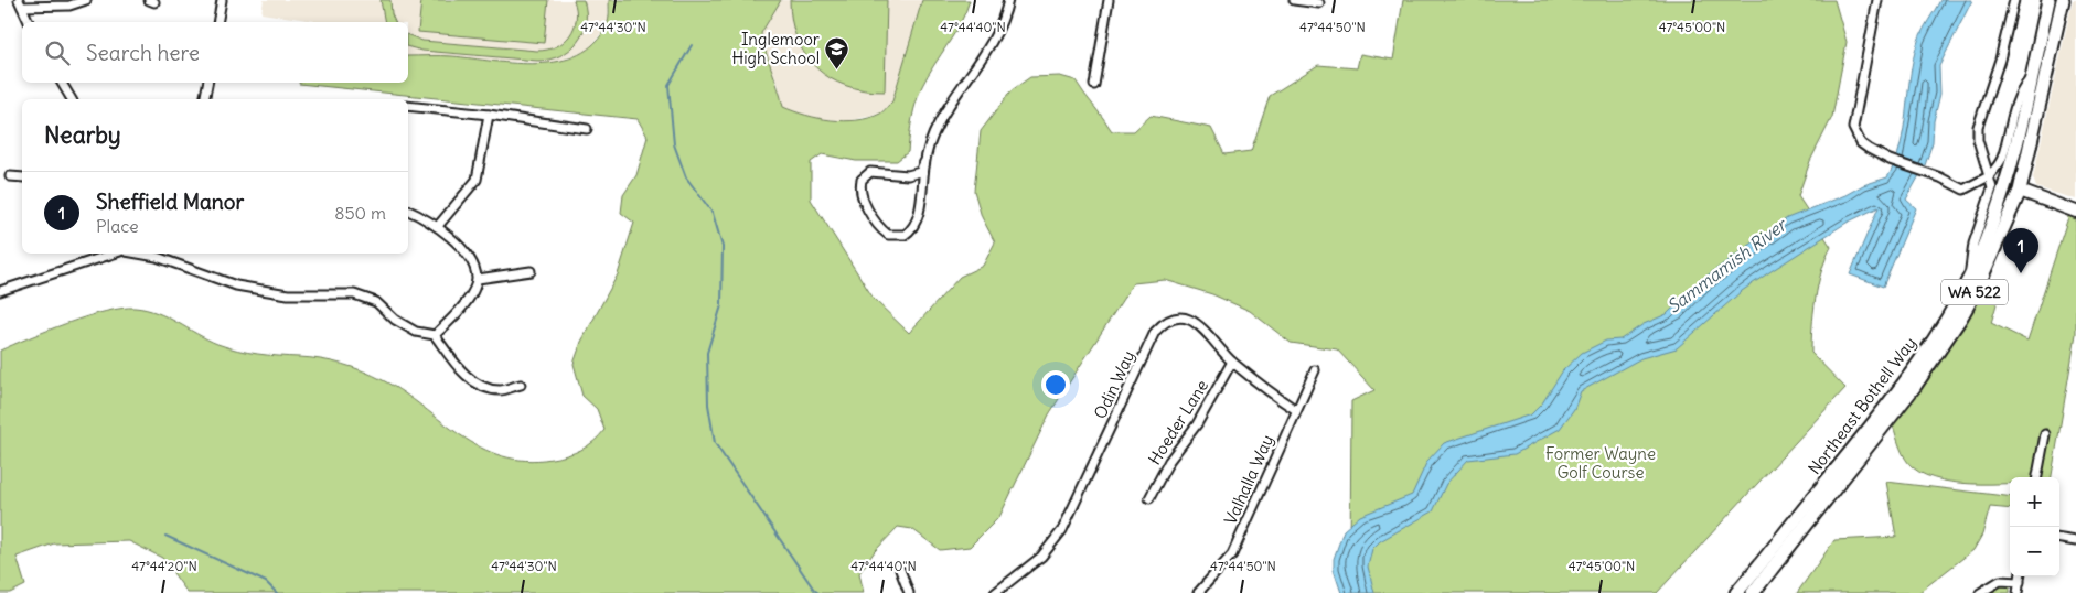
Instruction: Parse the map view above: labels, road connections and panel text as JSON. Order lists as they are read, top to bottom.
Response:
{
  "streets": {
    "main road": ["WA 522", "Northeast Bothell Way"],
    "street": ["Odin Way", "Hoeder Lane", "Valhalla Way"]
  },
  "crossings": [
    ["Odin Way", "Hoeder Lane"],
    ["Odin Way", "Valhalla Way"]
  ],
  "water": ["Sammamish River"],
  "parks": ["Former Wayne Golf Course"],
  "places": {
    "school or university": ["Inglemoor High School"]
  },
  "page": {
    "search": "Search here",
    "heading": "Nearby",
    "list": [
      {
        "mark": "1",
        "name": "Sheffield Manor",
        "note": "Place",
        "value": "850 m"
      }
    ],
    "pins": "1",
    "map_buttons": ["+", "−"]
  },
  "coordinates": [
    "47°44'30\"N",
    "47°44'40\"N",
    "47°44'50\"N",
    "47°45'00\"N",
    "47°44'20\"N"
  ]
}
